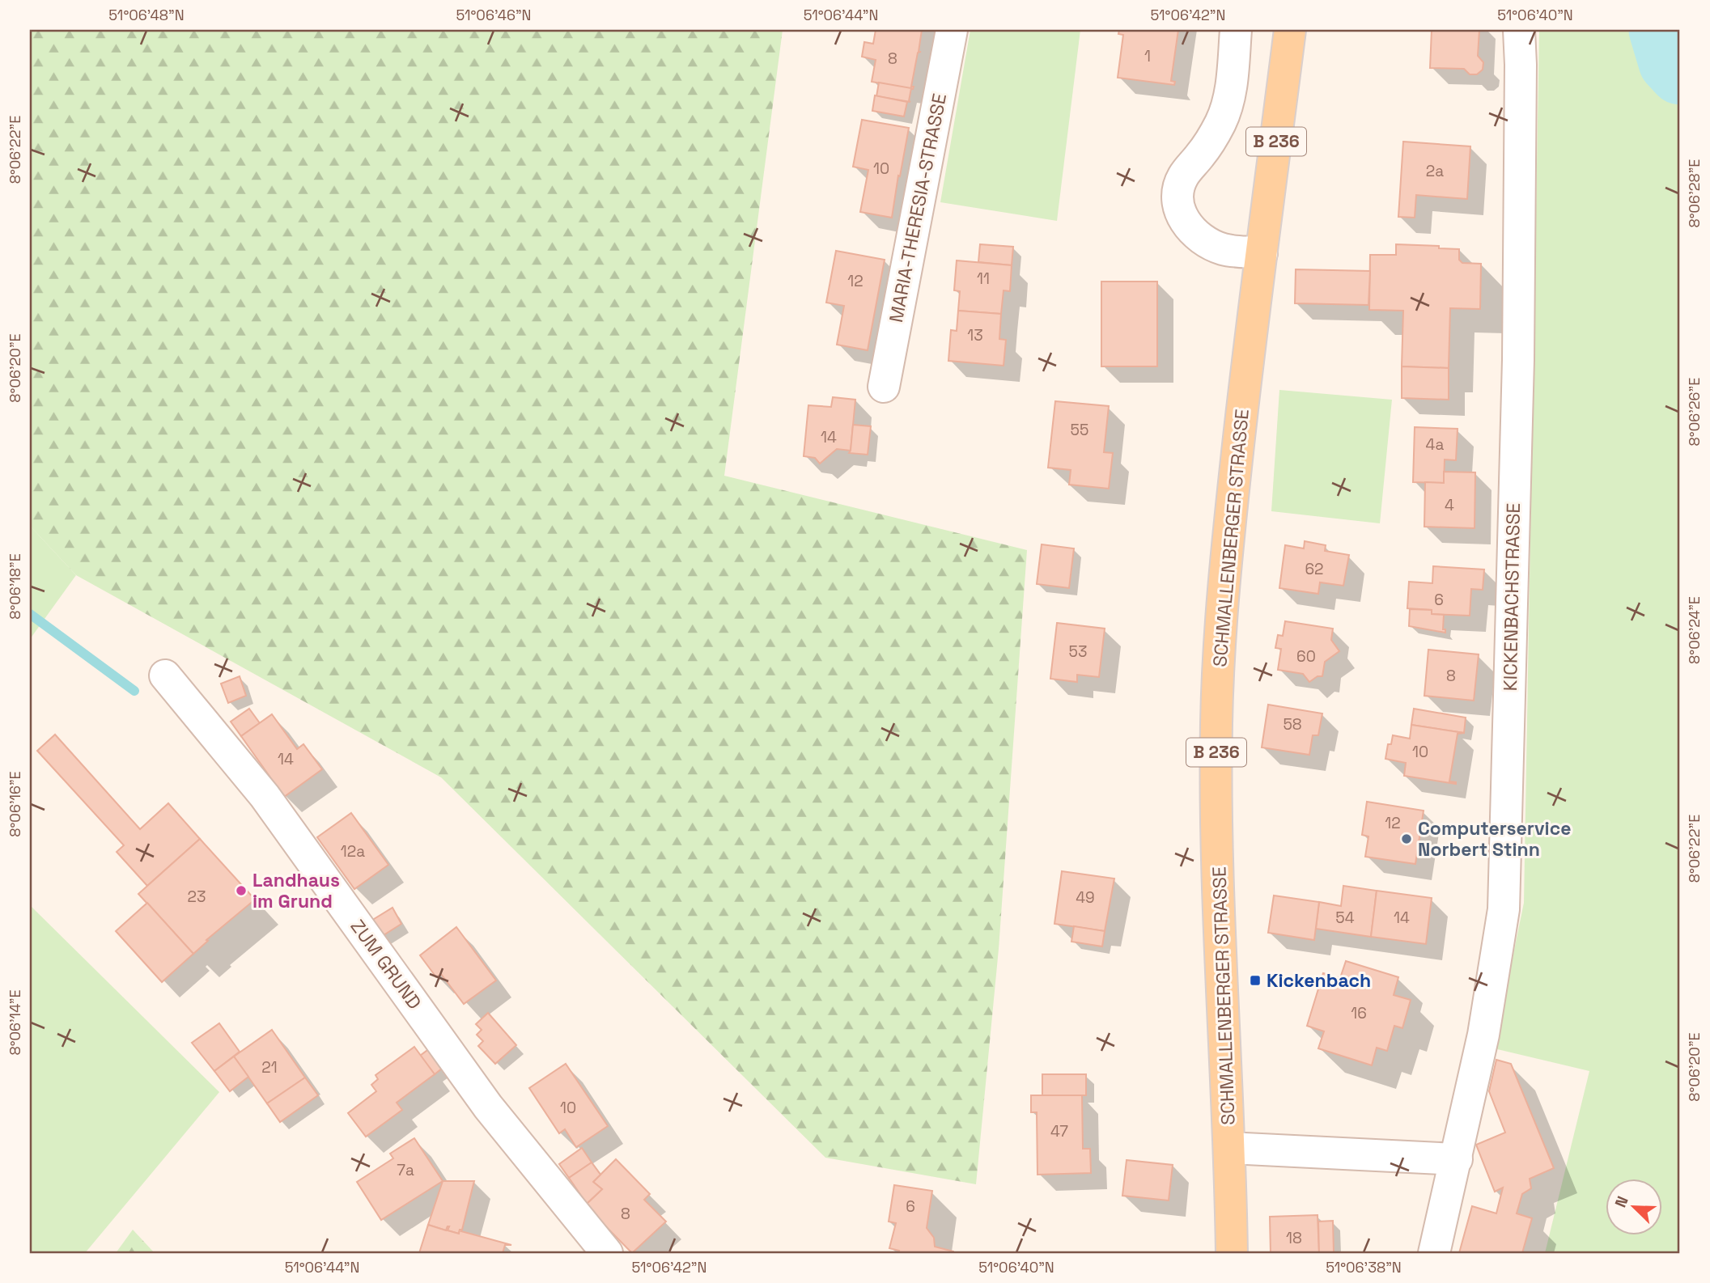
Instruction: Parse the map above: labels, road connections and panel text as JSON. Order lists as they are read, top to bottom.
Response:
{
  "streets": {
    "main road": ["B 236", "SCHMALLENBERGER STRASSE"],
    "street": ["MARIA-THERESIA-STRASSE", "KICKENBACHSTRASSE", "ZUM GRUND"]
  },
  "places": {
    "other": ["Computerservice Norbert Stinn", "Landhaus im Grund"],
    "transit": ["Kickenbach"]
  },
  "house_numbers": [
    "1",
    "8",
    "10",
    "2a",
    "11",
    "12",
    "13",
    "55",
    "14",
    "4a",
    "4",
    "62",
    "6",
    "53",
    "60",
    "8",
    "58",
    "10",
    "14",
    "12",
    "12a",
    "23",
    "49",
    "54",
    "14",
    "16",
    "21",
    "10",
    "47",
    "7a",
    "6",
    "8",
    "18"
  ],
  "north": "top left",
  "coordinates": [
    "51°06'48\"N",
    "51°06'46\"N",
    "51°06'44\"N",
    "51°06'42\"N",
    "51°06'40\"N",
    "8°06'22\"E",
    "8°06'28\"E",
    "8°06'20\"E",
    "8°06'26\"E",
    "8°06'18\"E",
    "8°06'24\"E",
    "8°06'16\"E",
    "8°06'14\"E",
    "51°06'38\"N"
  ]
}
